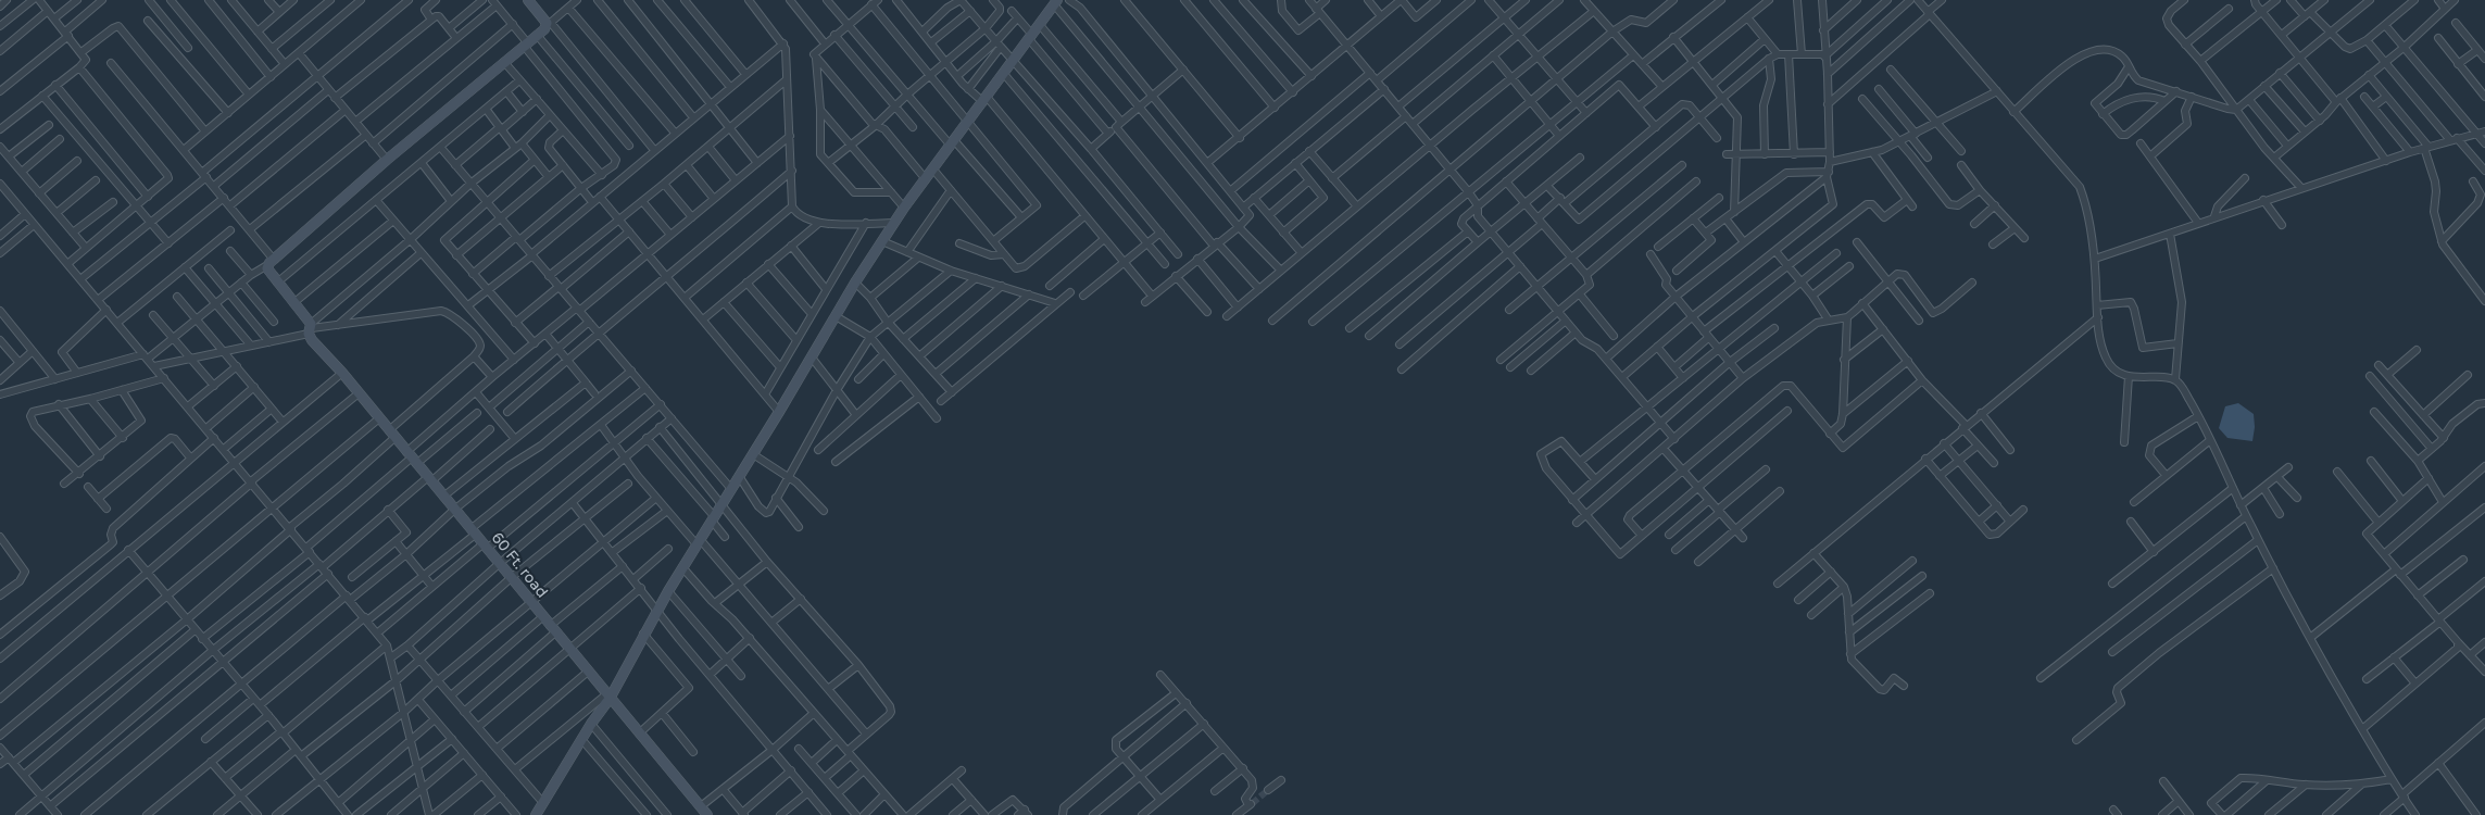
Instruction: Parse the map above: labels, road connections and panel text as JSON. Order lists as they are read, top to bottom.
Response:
{
  "streets": {
    "street": ["60 Ft. road"]
  }
}
